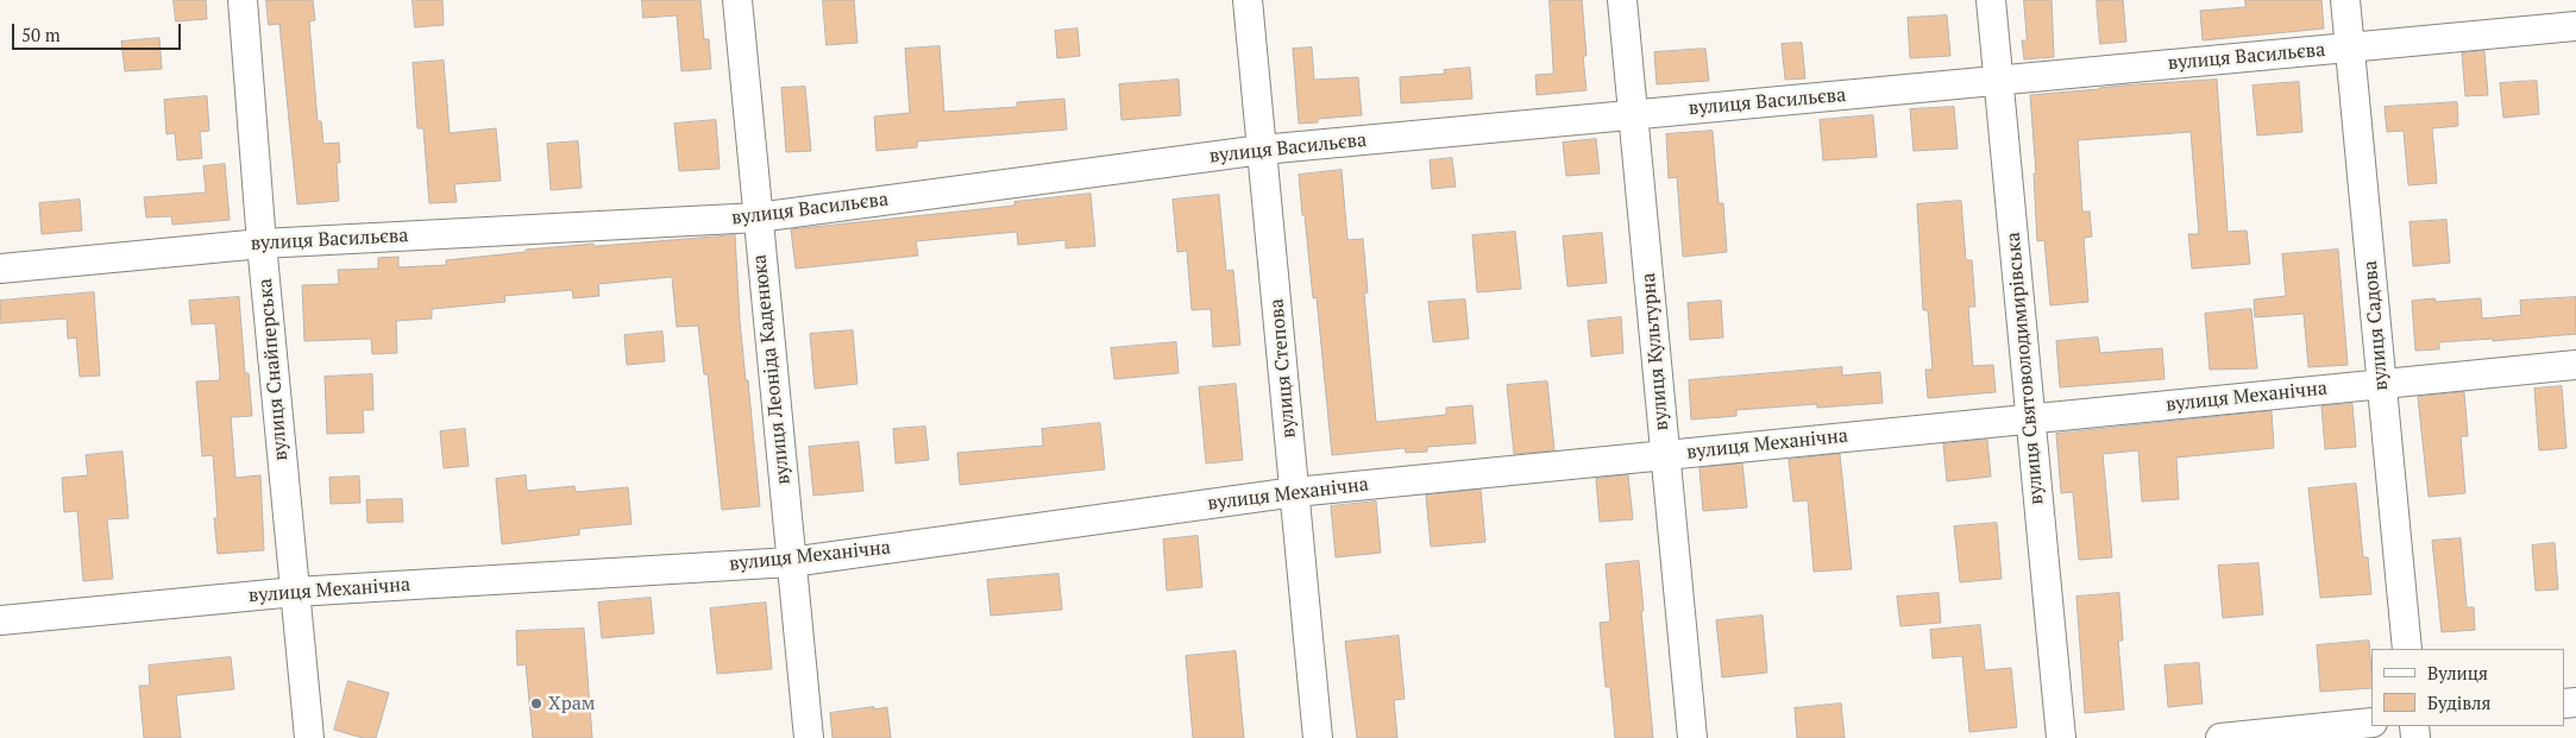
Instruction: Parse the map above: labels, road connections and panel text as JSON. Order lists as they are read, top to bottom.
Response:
{
  "streets": {
    "street": [
      "вулиця Васильєва",
      "вулиця Садова",
      "вулиця Культурна",
      "вулиця Степова",
      "вулиця Святоволодимирівська",
      "вулиця Снайперська",
      "вулиця Леоніда Каденюка",
      "вулиця Механічна"
    ]
  },
  "crossings": [
    ["вулиця Васильєва", "вулиця Садова"],
    ["вулиця Васильєва", "вулиця Культурна"],
    ["вулиця Васильєва", "вулиця Степова"],
    ["вулиця Васильєва", "вулиця Святоволодимирівська"],
    ["вулиця Васильєва", "вулиця Снайперська"],
    ["вулиця Васильєва", "вулиця Леоніда Каденюка"],
    ["вулиця Садова", "вулиця Механічна"],
    ["вулиця Культурна", "вулиця Механічна"],
    ["вулиця Степова", "вулиця Механічна"],
    ["вулиця Святоволодимирівська", "вулиця Механічна"],
    ["вулиця Снайперська", "вулиця Механічна"],
    ["вулиця Леоніда Каденюка", "вулиця Механічна"]
  ],
  "places": ["Храм"],
  "legend": ["Вулиця", "Будівля"],
  "scale_bar": "50 m"
}
